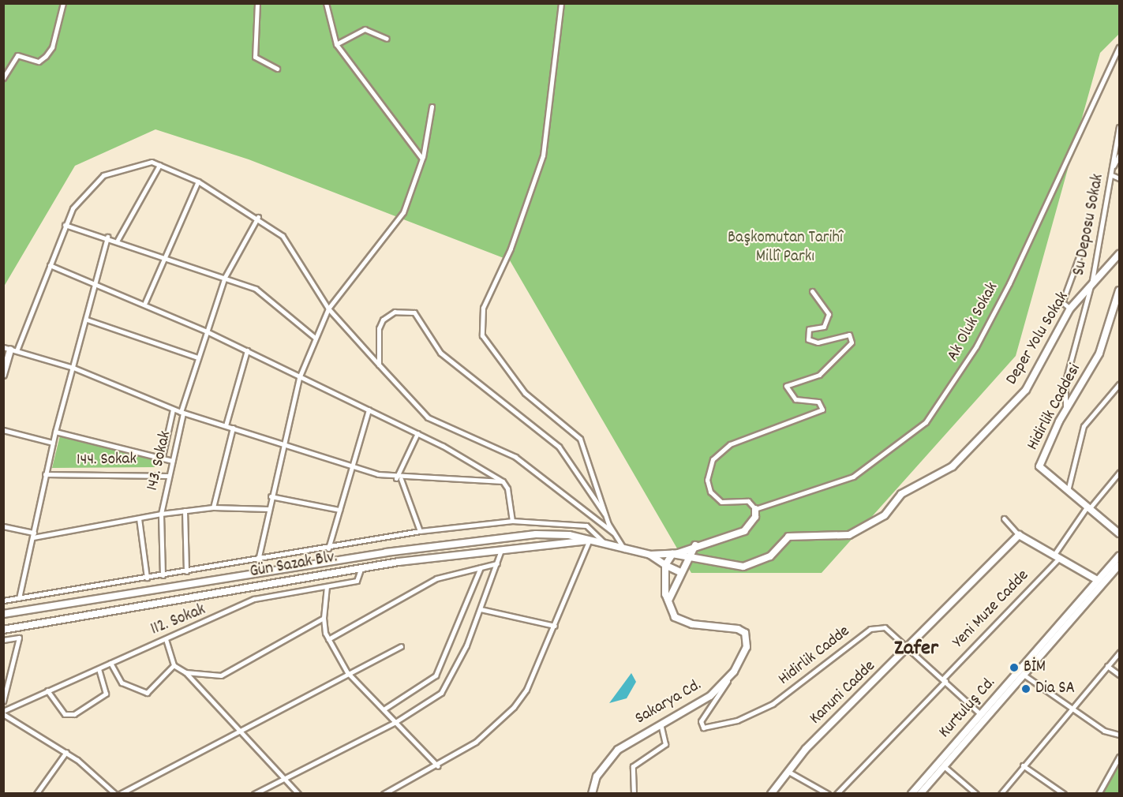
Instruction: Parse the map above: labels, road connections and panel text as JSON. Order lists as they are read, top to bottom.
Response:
{
  "streets": {
    "main road": [
      "Deper Yolu Sokak",
      "Hidirlik Caddesi",
      "Gün Sazak Blv.",
      "Kanuni Cadde",
      "Sakarya Cd.",
      "Kurtuluş Cd."
    ],
    "street": [
      "Su Deposu Sokak",
      "Ak Oluk Sokak",
      "144. Sokak",
      "143. Sokak",
      "Yeni Muze Cadde",
      "112. Sokak",
      "Hidirlik Cadde"
    ]
  },
  "crossings": [
    ["Su Deposu Sokak", "Deper Yolu Sokak"],
    ["Su Deposu Sokak", "Hidirlik Caddesi"],
    ["Hidirlik Caddesi", "Yeni Muze Cadde"],
    ["144. Sokak", "143. Sokak"],
    ["Gün Sazak Blv.", "112. Sokak"],
    ["Yeni Muze Cadde", "Hidirlik Cadde"],
    ["Hidirlik Cadde", "Kanuni Cadde"],
    ["Hidirlik Cadde", "Sakarya Cd."],
    ["Hidirlik Cadde", "Kurtuluş Cd."]
  ],
  "districts": ["Zafer"],
  "parks": ["Başkomutan Tarihî Millî Parkı"],
  "places": ["BİM", "Dia SA"]
}
